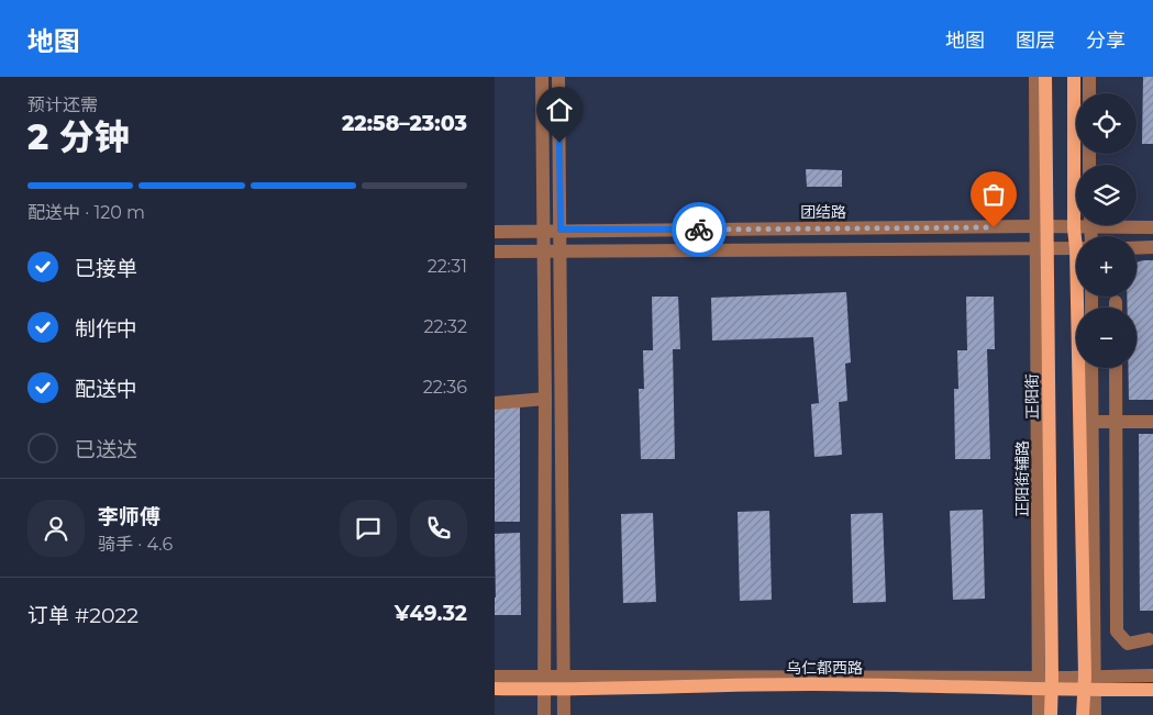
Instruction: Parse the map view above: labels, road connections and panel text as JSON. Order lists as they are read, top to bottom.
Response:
{
  "streets": {
    "main road": ["正阳街", "乌仁都西路"],
    "street": ["团结路"]
  },
  "crossings": [
    ["团结路", "正阳街"],
    ["正阳街", "乌仁都西路"]
  ],
  "page": {
    "header": "地图",
    "nav": ["地图", "图层", "分享"],
    "heading": ["2 分钟", "预计还需", "22:58–23:03"],
    "panel": [
      "李师傅",
      "骑手 · 4.6",
      "订单 #2022",
      "¥49.32"
    ],
    "map_buttons": ["+", "−"],
    "bar": "配送中 · 120 m",
    "list": [
      ["已接单", "22:31"],
      ["制作中", "22:32"],
      ["配送中", "22:36"],
      "已送达"
    ]
  }
}
